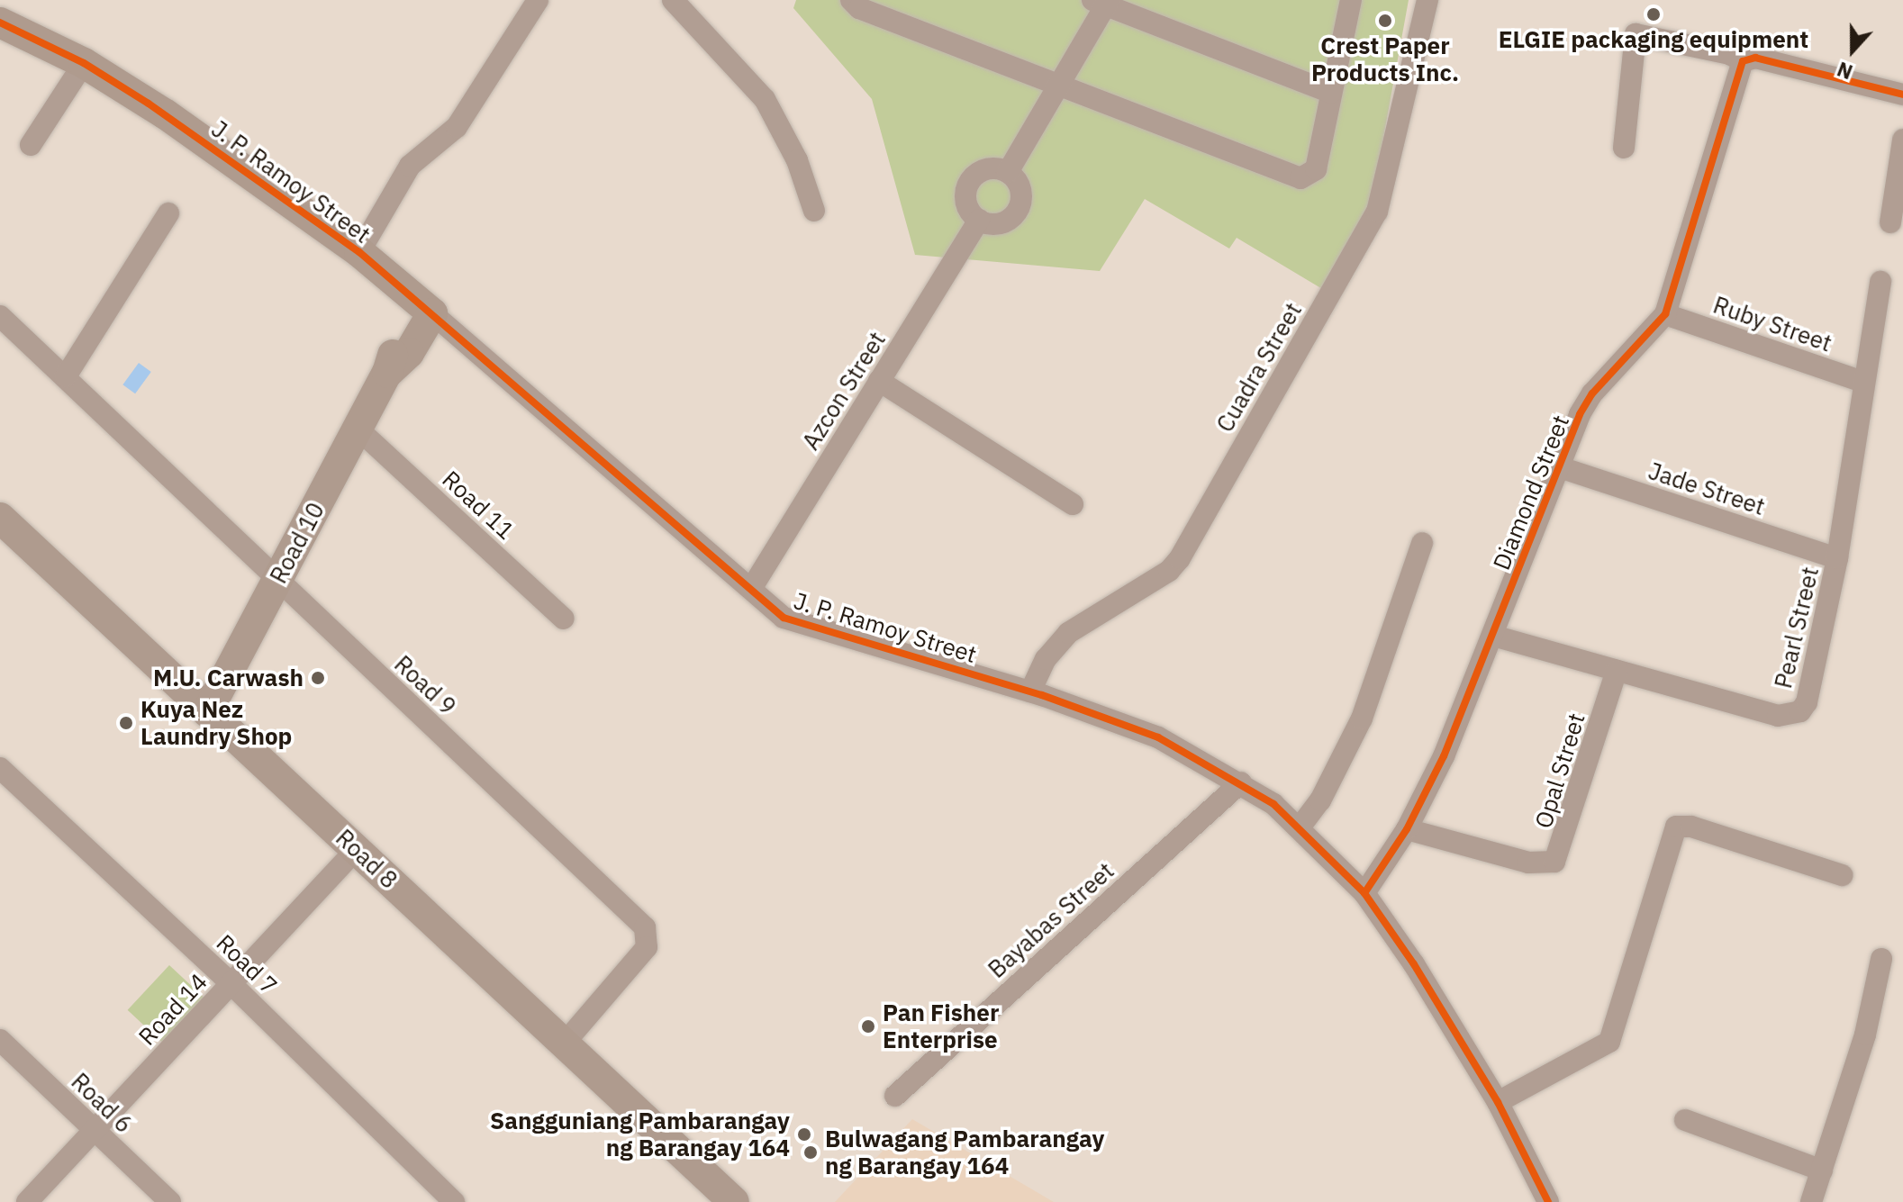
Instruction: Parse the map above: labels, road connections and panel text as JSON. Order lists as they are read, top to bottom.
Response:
{
  "streets": {
    "street": [
      "J. P. Ramoy Street",
      "Ruby Street",
      "Cuadra Street",
      "Azcon Street",
      "Jade Street",
      "Diamond Street",
      "Road 11",
      "Road 10",
      "Pearl Street",
      "Road 9",
      "Opal Street",
      "Road 8",
      "Bayabas Street",
      "Road 7",
      "Road 14",
      "Road 6"
    ]
  },
  "crossings": [
    ["J. P. Ramoy Street", "Cuadra Street"],
    ["J. P. Ramoy Street", "Azcon Street"],
    ["J. P. Ramoy Street", "Diamond Street"],
    ["J. P. Ramoy Street", "Road 10"],
    ["J. P. Ramoy Street", "Bayabas Street"],
    ["Ruby Street", "Diamond Street"],
    ["Ruby Street", "Pearl Street"],
    ["Jade Street", "Diamond Street"],
    ["Jade Street", "Pearl Street"],
    ["Diamond Street", "Pearl Street"],
    ["Diamond Street", "Opal Street"],
    ["Road 11", "Road 10"],
    ["Road 10", "Road 9"],
    ["Road 10", "Road 8"],
    ["Pearl Street", "Opal Street"],
    ["Road 9", "Road 8"],
    ["Road 8", "Road 14"],
    ["Road 7", "Road 14"],
    ["Road 14", "Road 6"]
  ],
  "places": [
    "ELGIE packaging equipment",
    "Crest Paper Products Inc.",
    "M.U. Carwash",
    "Kuya Nez Laundry Shop",
    "Pan Fisher Enterprise",
    "Sangguniang Pambarangay ng Barangay 164",
    "Bulwagang Pambarangay ng Barangay 164"
  ],
  "north": "bottom"
}
